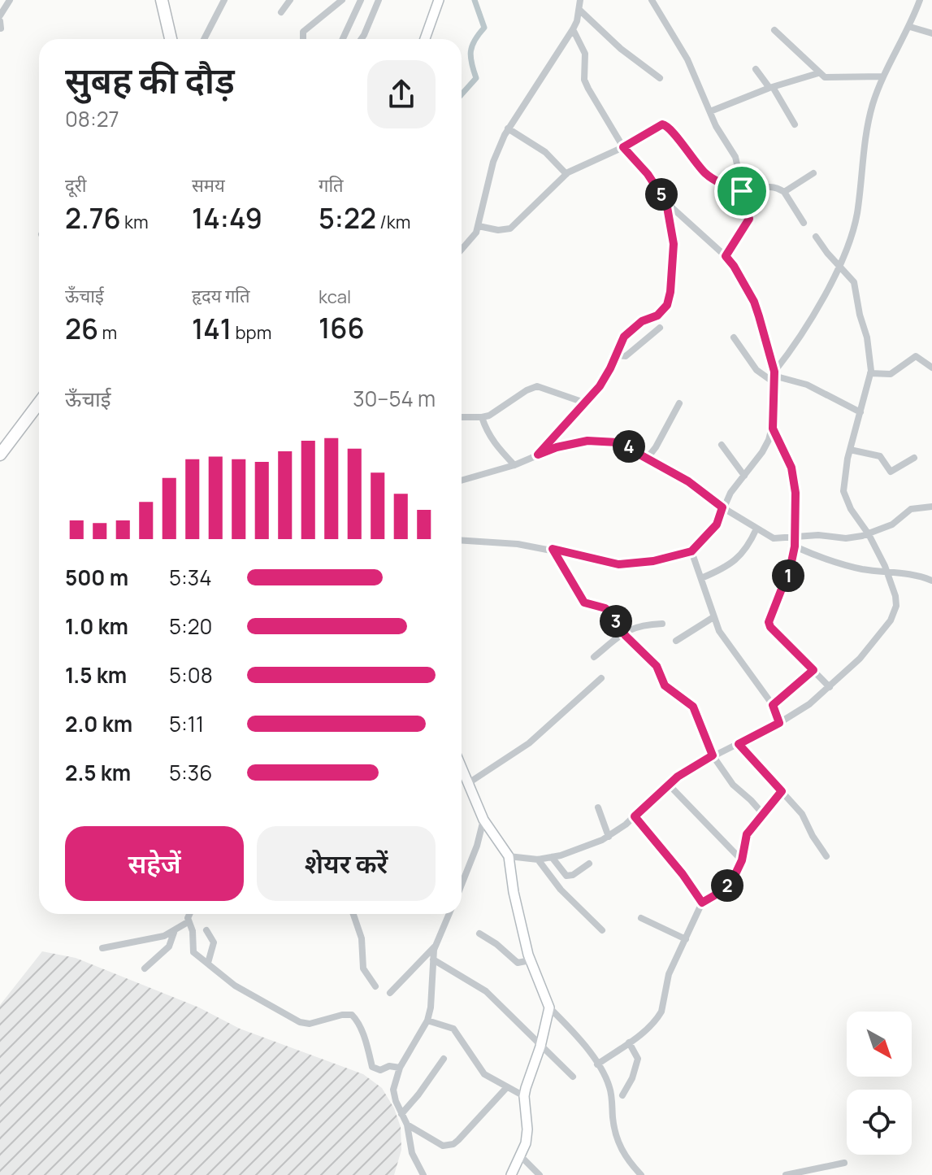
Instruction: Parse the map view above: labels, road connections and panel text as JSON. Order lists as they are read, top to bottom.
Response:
{
  "north": "bottom right",
  "page": {
    "heading": ["सुबह की दौड़", "08:27"],
    "stats": [
      ["दूरी", "2.76 km"],
      ["समय", "14:49"],
      ["गति", "5:22 /km"],
      ["ऊँचाई", "26 m"],
      ["हृदय गति", "141 bpm"],
      ["kcal", "166"]
    ],
    "pins": [
      "5",
      "4",
      "1",
      "3",
      "2"
    ],
    "chart": ["ऊँचाई", "30–54 m"],
    "list": [
      {
        "name": "500 m",
        "note": "5:34"
      },
      {
        "name": "1.0 km",
        "note": "5:20"
      },
      {
        "name": "1.5 km",
        "note": "5:08"
      },
      {
        "name": "2.0 km",
        "note": "5:11"
      },
      {
        "name": "2.5 km",
        "note": "5:36"
      }
    ],
    "buttons": ["सहेजें", "शेयर करें"]
  }
}
